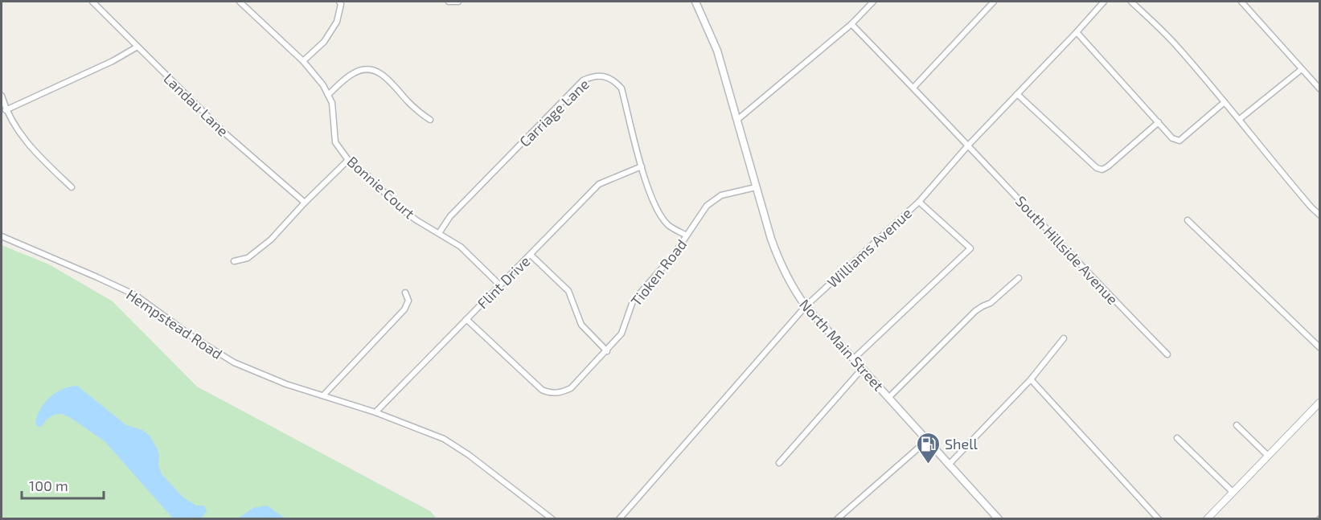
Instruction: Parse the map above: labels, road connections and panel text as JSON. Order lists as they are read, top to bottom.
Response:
{
  "streets": {
    "main road": ["North Main Street"],
    "street": [
      "Landau Lane",
      "Carriage Lane",
      "Bonnie Court",
      "Williams Avenue",
      "South Hillside Avenue",
      "Tioken Road",
      "Flint Drive",
      "Hempstead Road"
    ]
  },
  "crossings": [
    ["Carriage Lane", "Bonnie Court"],
    ["Carriage Lane", "Tioken Road"],
    ["Carriage Lane", "Flint Drive"],
    ["Bonnie Court", "Flint Drive"],
    ["Williams Avenue", "South Hillside Avenue"],
    ["Williams Avenue", "North Main Street"],
    ["Tioken Road", "Flint Drive"],
    ["Tioken Road", "North Main Street"],
    ["Flint Drive", "Hempstead Road"]
  ],
  "places": {
    "fuel station": ["Shell"]
  },
  "scale_bar": "100 m"
}
